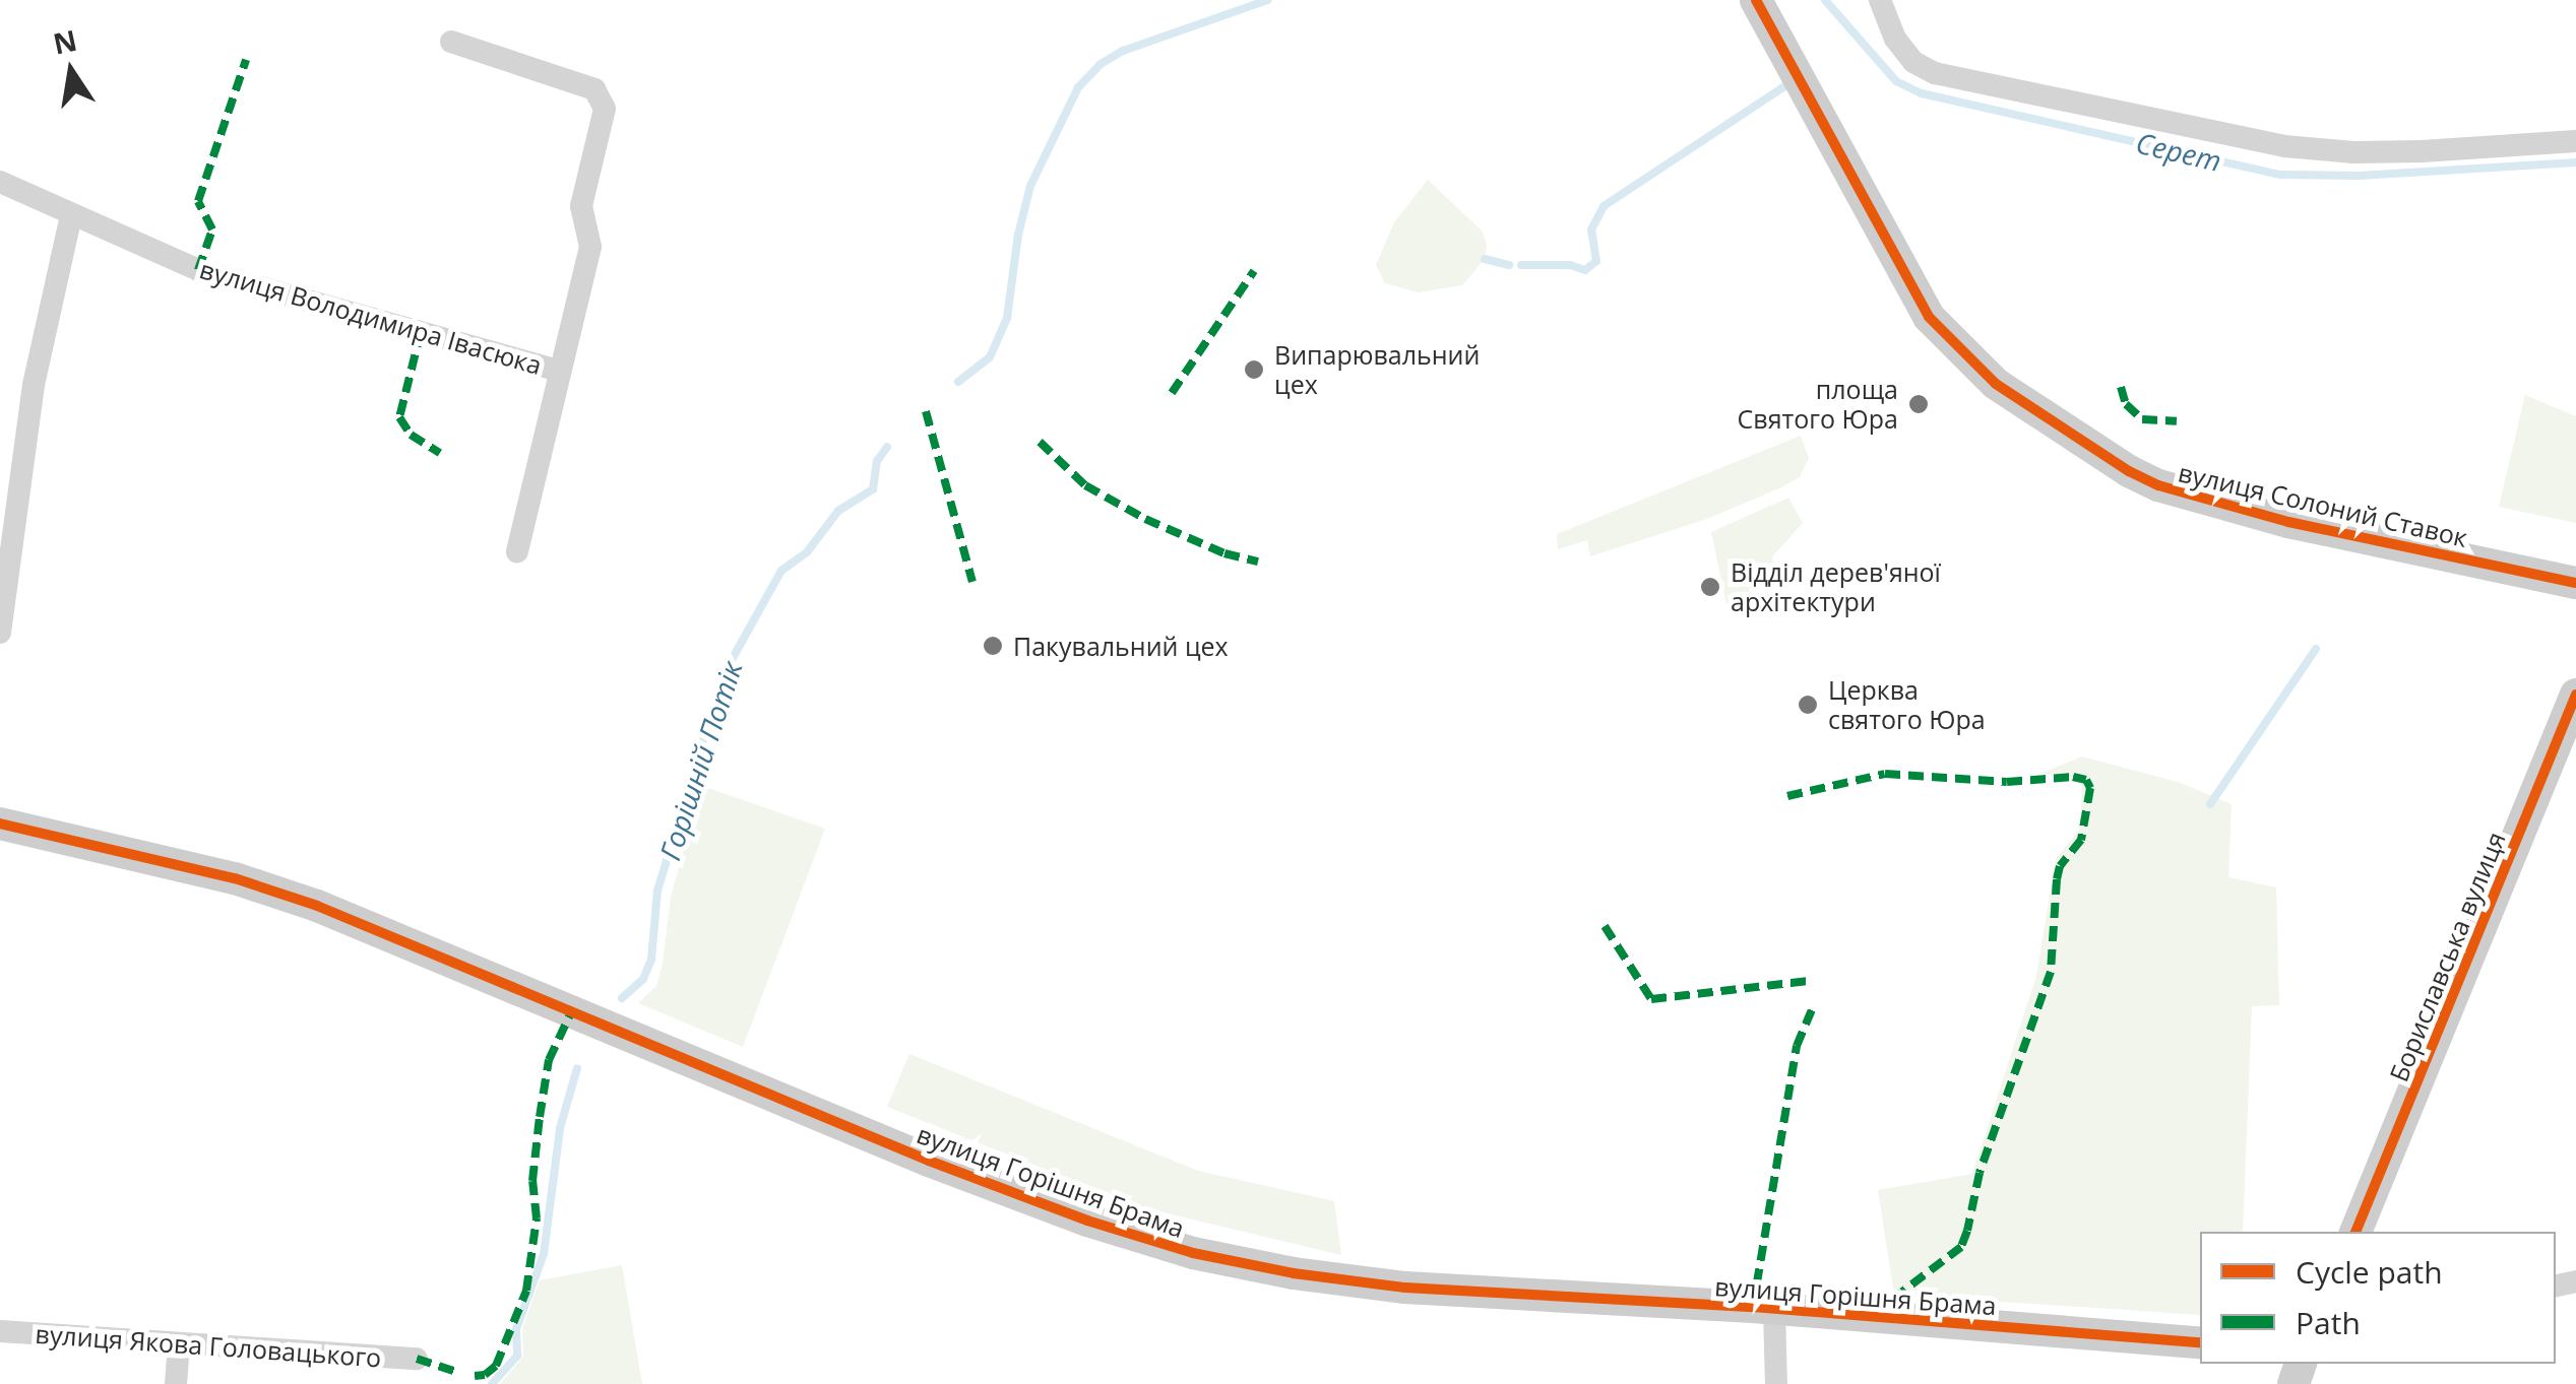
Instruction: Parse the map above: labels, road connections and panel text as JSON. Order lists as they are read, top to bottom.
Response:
{
  "streets": {
    "street": [
      "вулиця Володимира Івасюка",
      "вулиця Солоний Ставок",
      "Бориславська вулиця",
      "вулиця Горішня Брама",
      "вулиця Якова Головацького"
    ]
  },
  "water": ["Серет", "Горішній Потік"],
  "places": [
    "Випарювальний цех",
    "площа Святого Юра",
    "Відділ дерев'яної архітектури",
    "Пакувальний цех",
    "Церква святого Юра"
  ],
  "legend": ["Cycle path", "Path"],
  "north": "top"
}
